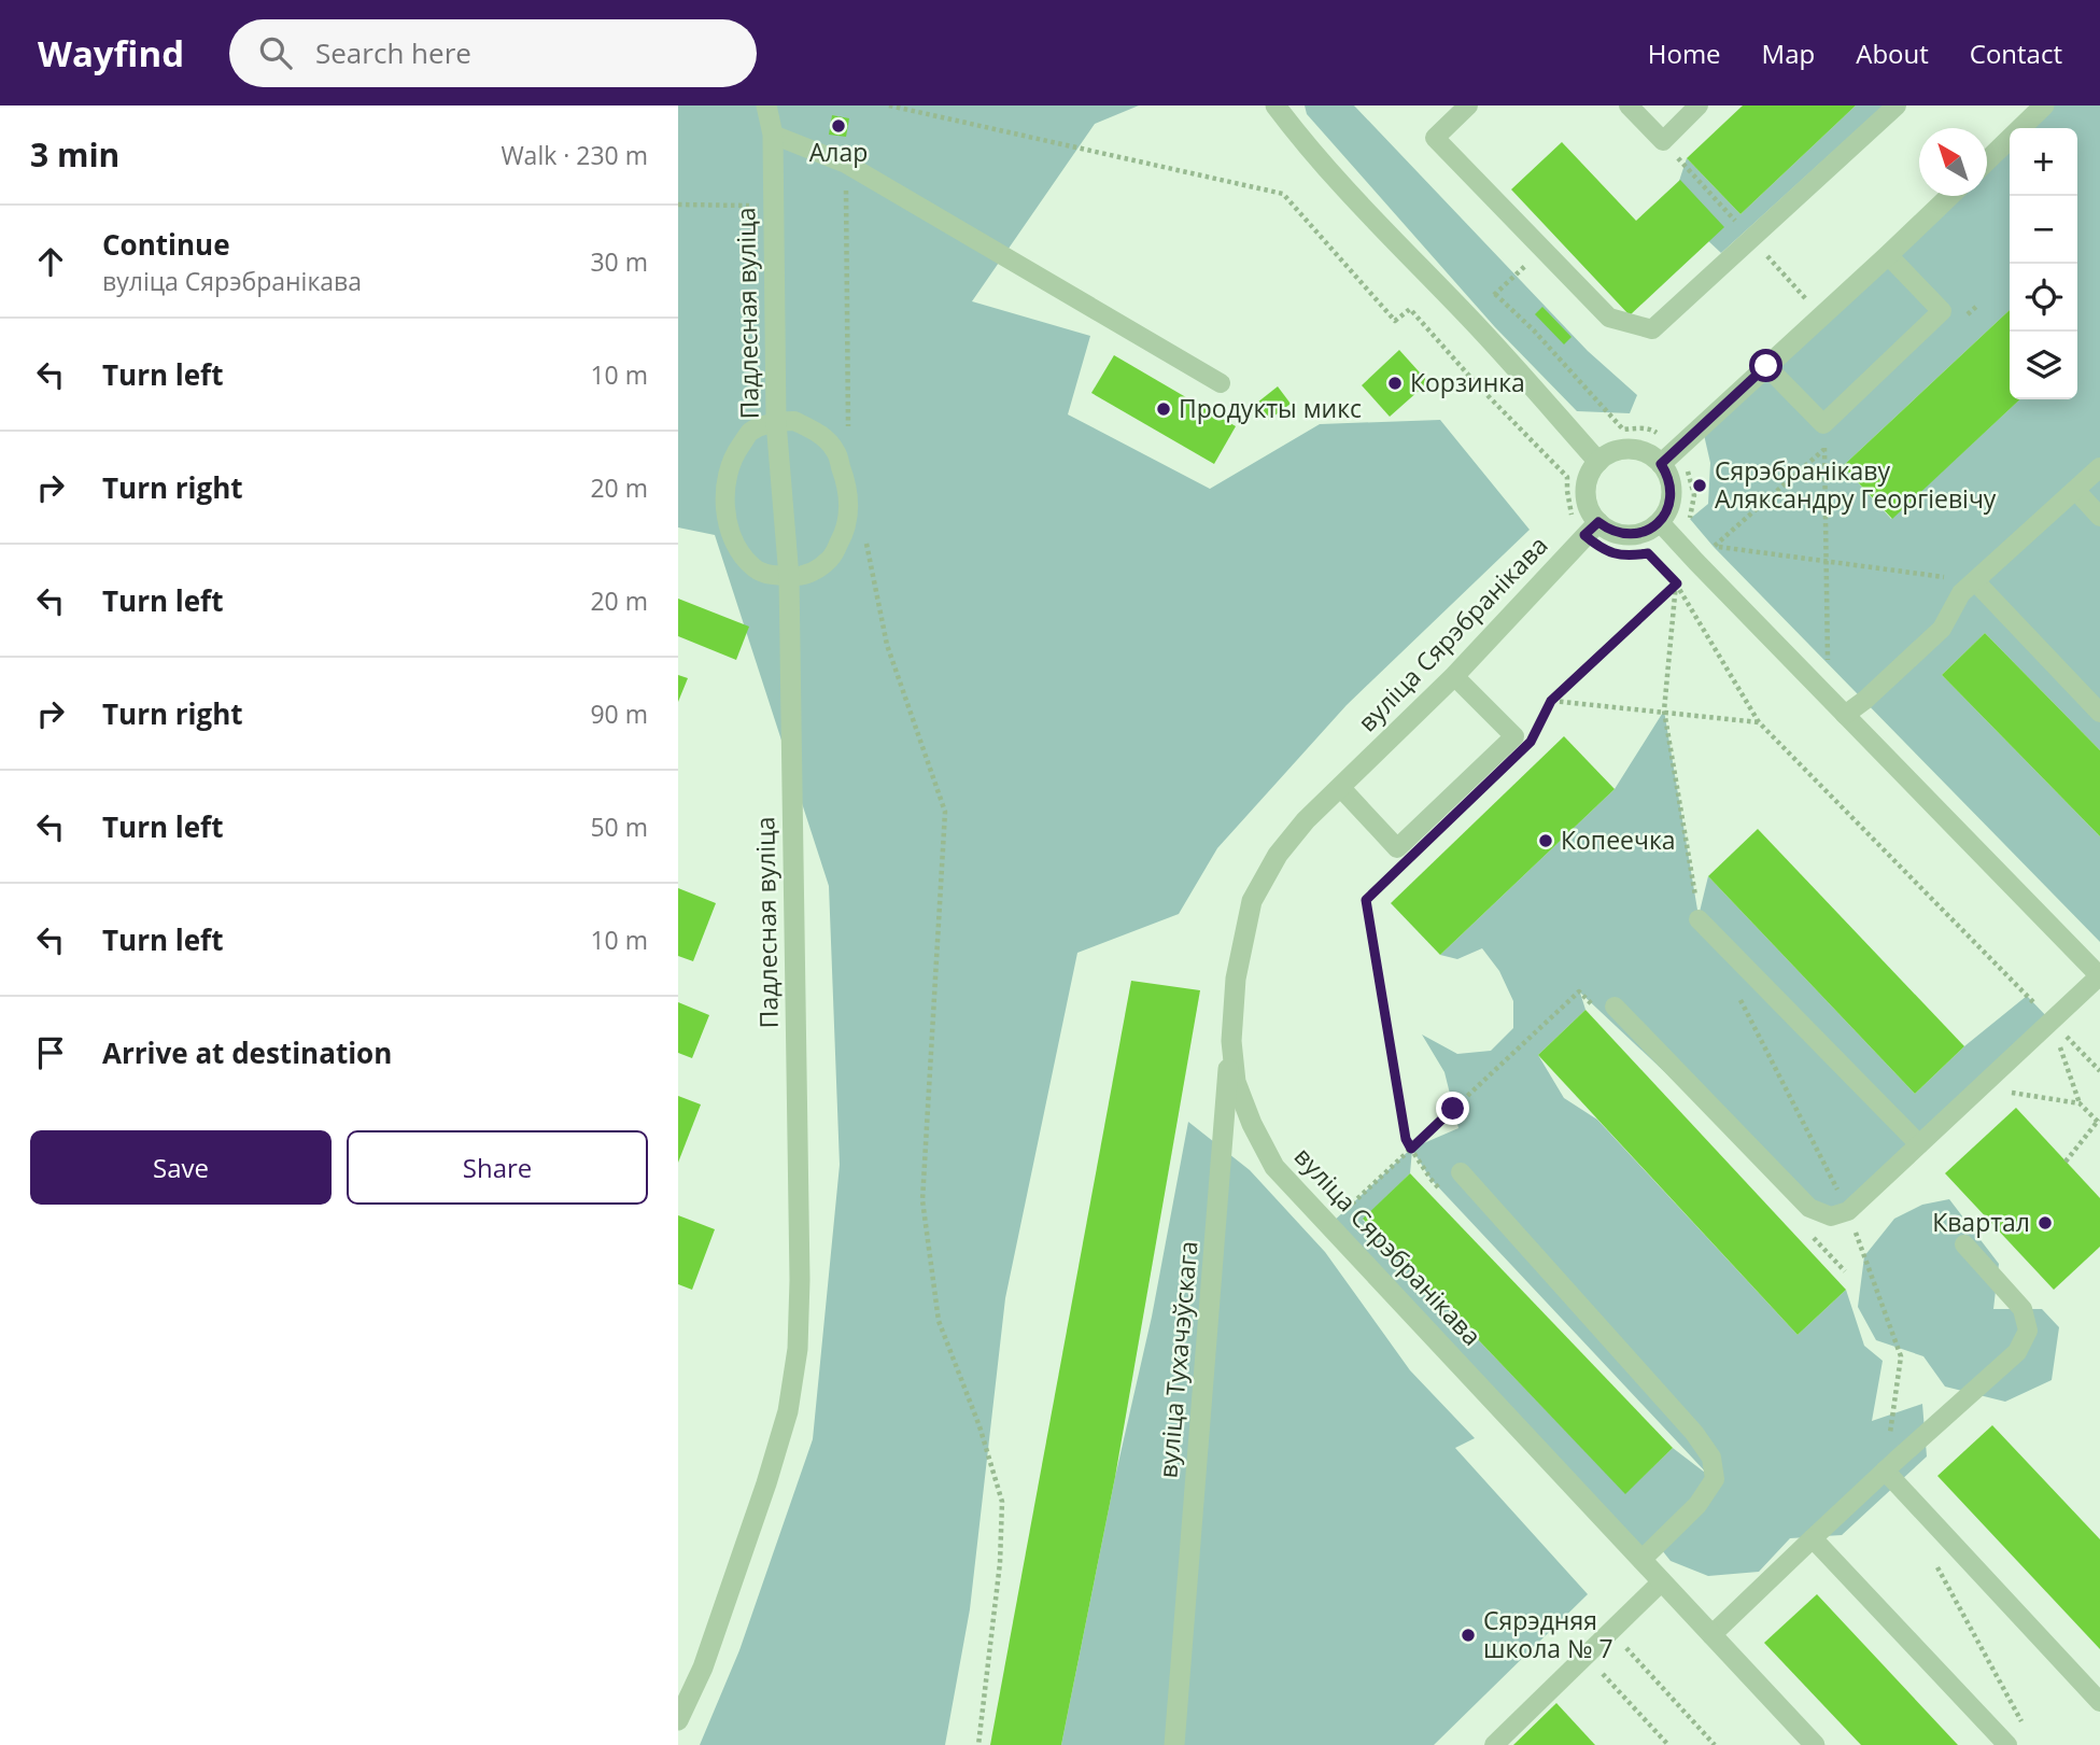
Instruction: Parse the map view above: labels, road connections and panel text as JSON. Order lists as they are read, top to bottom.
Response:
{
  "streets": {
    "street": ["Падлесная вуліца", "вуліца Сярэбранікава", "вуліца Тухачэўскага"]
  },
  "crossings": [
    ["вуліца Сярэбранікава", "вуліца Тухачэўскага"]
  ],
  "places": [
    "Алар",
    "Корзинка",
    "Продукты микс",
    "Сярэбранікаву Аляксандру Георгіевічу",
    "Копеечка",
    "Квартал",
    "Сярэдняя школа № 7"
  ],
  "north": "top left",
  "page": {
    "header": "Wayfind",
    "search": "Search here",
    "nav": [
      "Home",
      "Map",
      "About",
      "Contact"
    ],
    "heading": ["3 min", "Walk · 230 m"],
    "map_buttons": ["+", "−"],
    "list": [
      ["Continue", "вуліца Сярэбранікава", "30 m"],
      ["Turn left", "10 m"],
      ["Turn right", "20 m"],
      ["Turn left", "20 m"],
      ["Turn right", "90 m"],
      ["Turn left", "50 m"],
      ["Turn left", "10 m"],
      "Arrive at destination"
    ],
    "buttons": ["Save", "Share"]
  }
}
